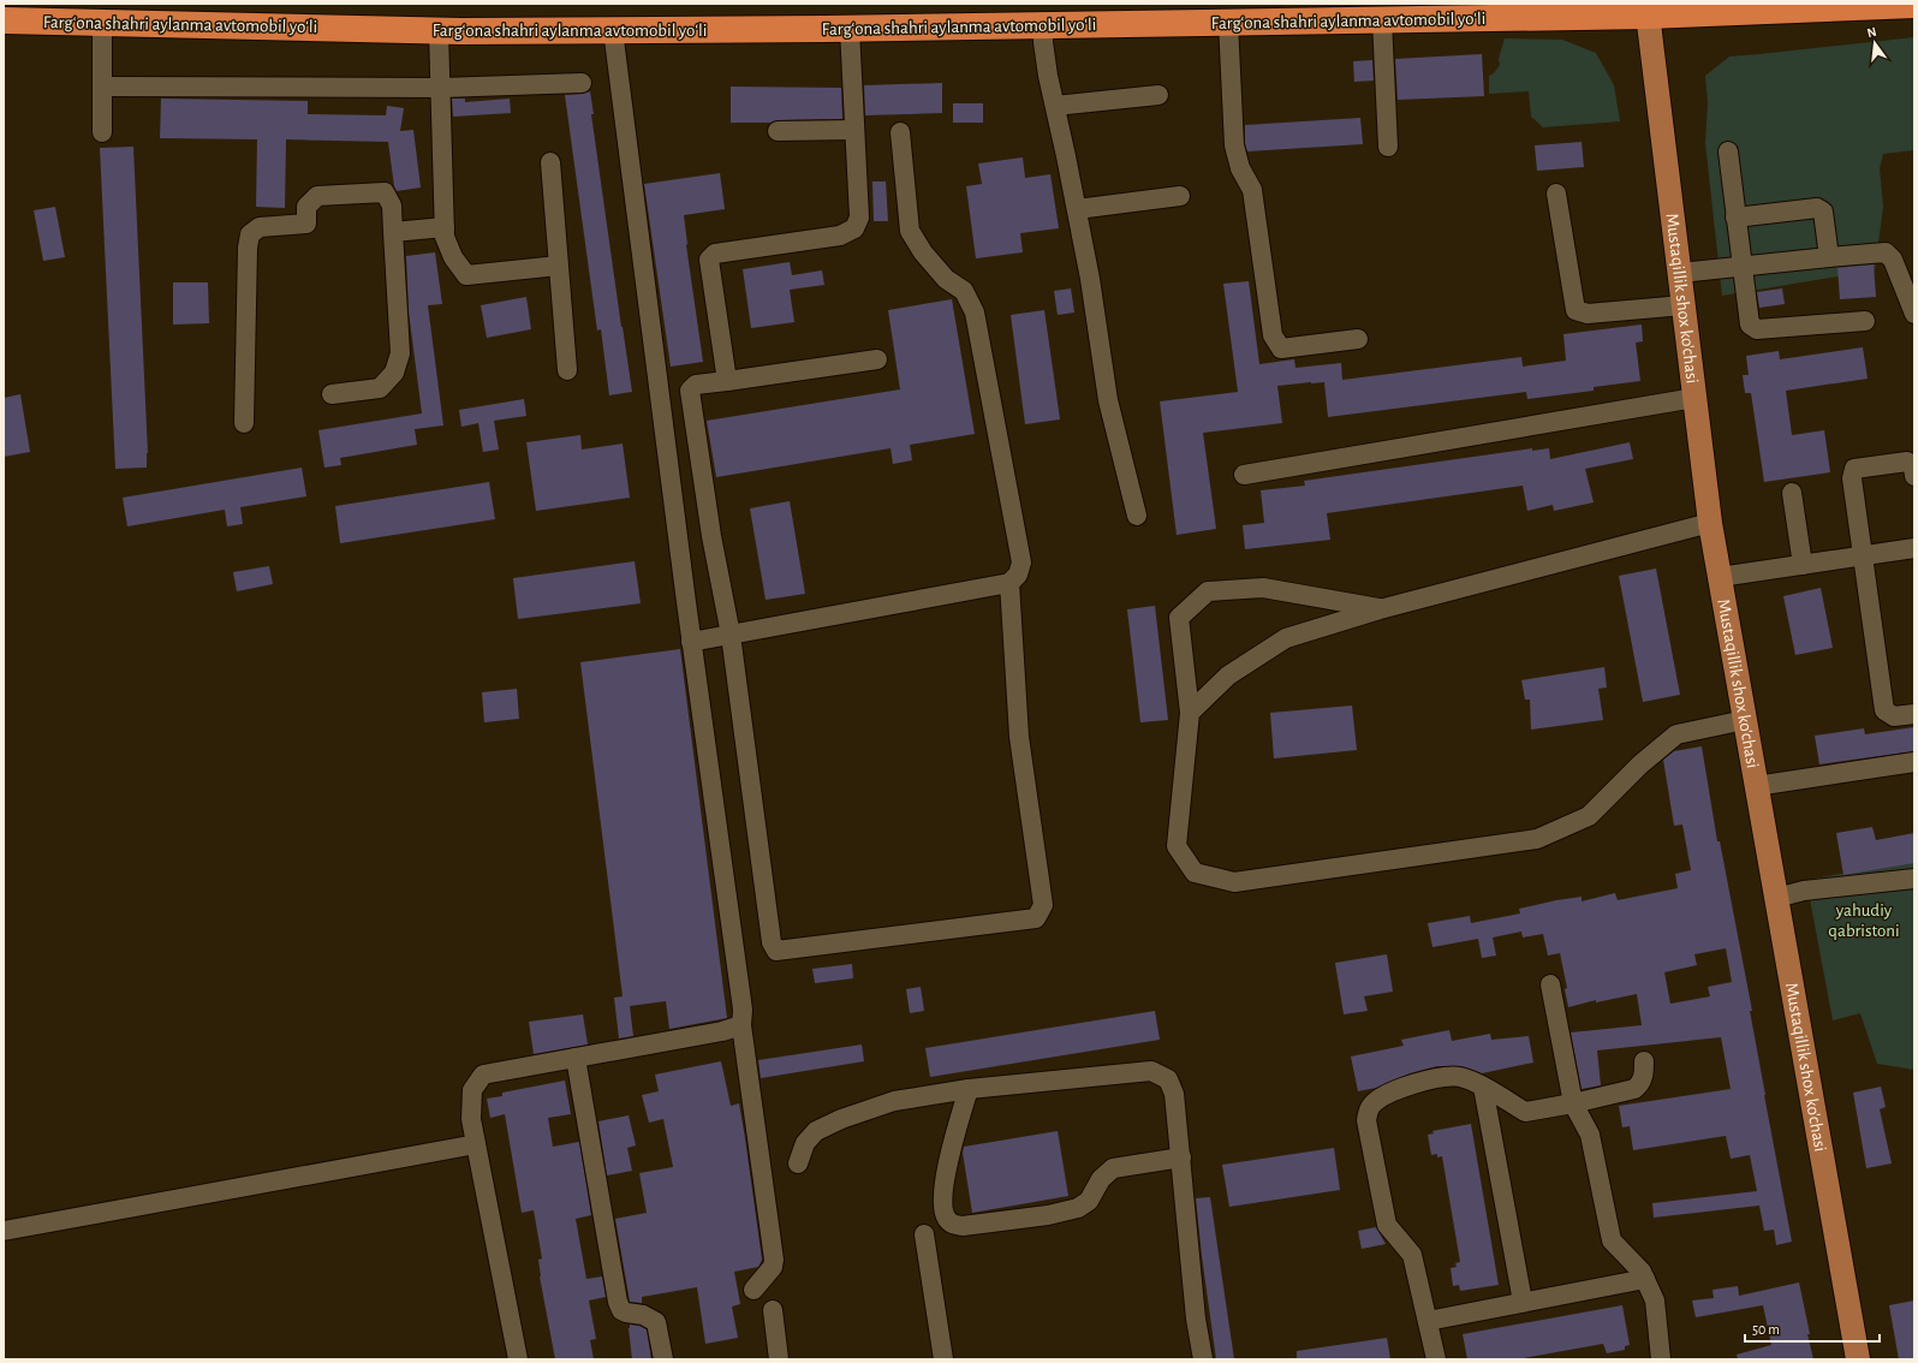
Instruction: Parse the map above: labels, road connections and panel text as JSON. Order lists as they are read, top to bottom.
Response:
{
  "streets": {
    "highway": ["Fargʻona shahri aylanma avtomobil yoʻli"],
    "main road": ["Mustaqillik shox ko'chasi"]
  },
  "crossings": [
    ["Fargʻona shahri aylanma avtomobil yoʻli", "Mustaqillik shox ko'chasi"]
  ],
  "parks": ["yahudiy qabristoni"],
  "scale_bar": "50 m",
  "north": "top"
}
